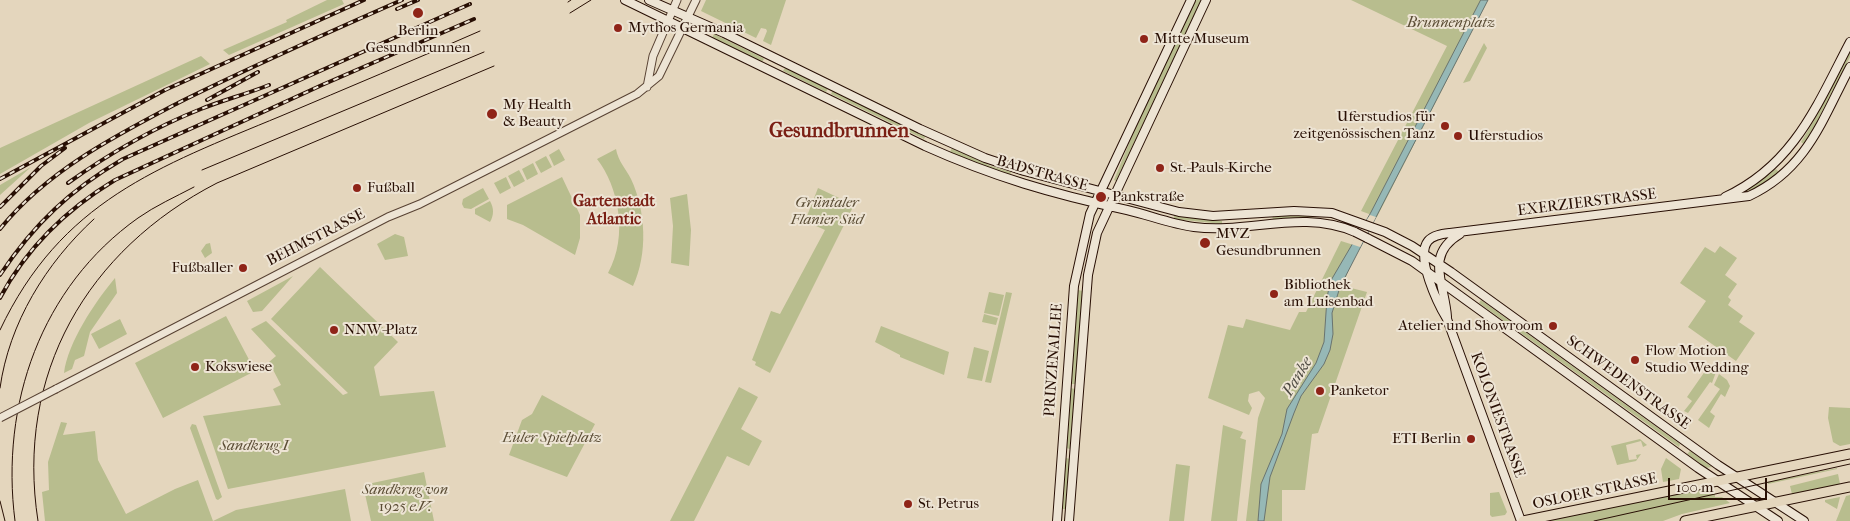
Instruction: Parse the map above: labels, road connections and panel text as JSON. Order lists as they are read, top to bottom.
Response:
{
  "streets": {
    "main road": [
      "BADSTRASSE",
      "EXERZIERSTRASSE",
      "PRINZENALLEE",
      "SCHWEDENSTRASSE",
      "KOLONIESTRASSE",
      "OSLOER STRASSE"
    ],
    "street": ["BEHMSTRASSE"]
  },
  "crossings": [
    ["BADSTRASSE", "EXERZIERSTRASSE"],
    ["BADSTRASSE", "BEHMSTRASSE"],
    ["BADSTRASSE", "PRINZENALLEE"],
    ["BADSTRASSE", "SCHWEDENSTRASSE"],
    ["BADSTRASSE", "KOLONIESTRASSE"],
    ["EXERZIERSTRASSE", "KOLONIESTRASSE"],
    ["SCHWEDENSTRASSE", "KOLONIESTRASSE"],
    ["SCHWEDENSTRASSE", "OSLOER STRASSE"],
    ["KOLONIESTRASSE", "OSLOER STRASSE"]
  ],
  "districts": ["Gesundbrunnen", "Gartenstadt Atlantic"],
  "water": ["Panke"],
  "parks": [
    "Brunnenplatz",
    "Grüntaler Flanier Süd",
    "Euler Spielplatz",
    "Sandkrug I",
    "Sandkrug von 1925 e.V."
  ],
  "places": [
    "Berlin Gesundbrunnen",
    "Mythos Germania",
    "Mitte Museum",
    "My Health & Beauty",
    "Uferstudios für zeitgenössischen Tanz",
    "Uferstudios",
    "St.-Pauls-Kirche",
    "Fußball",
    "Pankstraße",
    "MVZ Gesundbrunnen",
    "Fußballer",
    "Bibliothek am Luisenbad",
    "Atelier und Showroom",
    "NNW-Platz",
    "Flow Motion Studio Wedding",
    "Kokswiese",
    "Panketor",
    "ETI Berlin",
    "St. Petrus"
  ],
  "scale_bar": "100 m"
}
